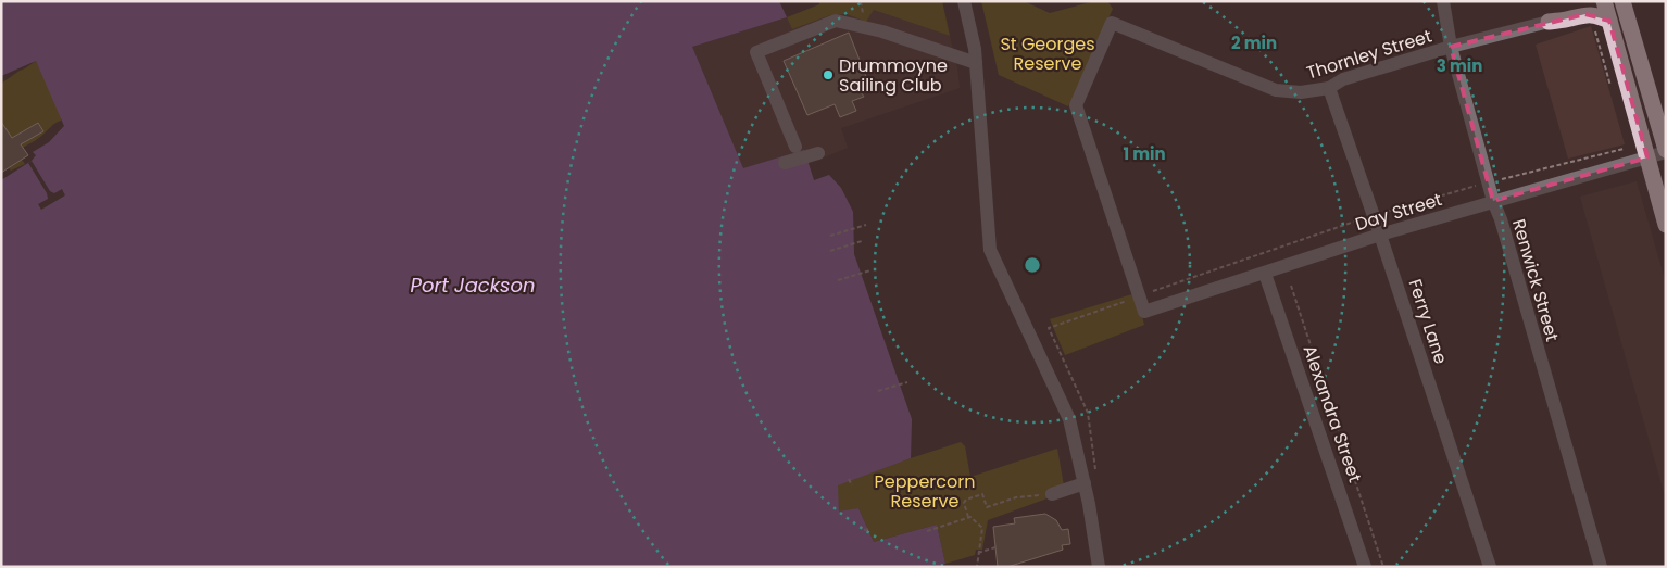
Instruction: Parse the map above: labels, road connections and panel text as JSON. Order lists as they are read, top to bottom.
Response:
{
  "streets": {
    "street": [
      "Thornley Street",
      "Day Street",
      "Renwick Street",
      "Ferry Lane",
      "Alexandra Street"
    ]
  },
  "crossings": [
    ["Thornley Street", "Day Street"],
    ["Thornley Street", "Renwick Street"],
    ["Thornley Street", "Ferry Lane"],
    ["Day Street", "Renwick Street"],
    ["Day Street", "Ferry Lane"],
    ["Day Street", "Alexandra Street"]
  ],
  "water": ["Port Jackson"],
  "parks": ["St Georges Reserve", "Peppercorn Reserve"],
  "places": ["Drummoyne Sailing Club"],
  "rings": ["2 min", "3 min", "1 min"]
}
